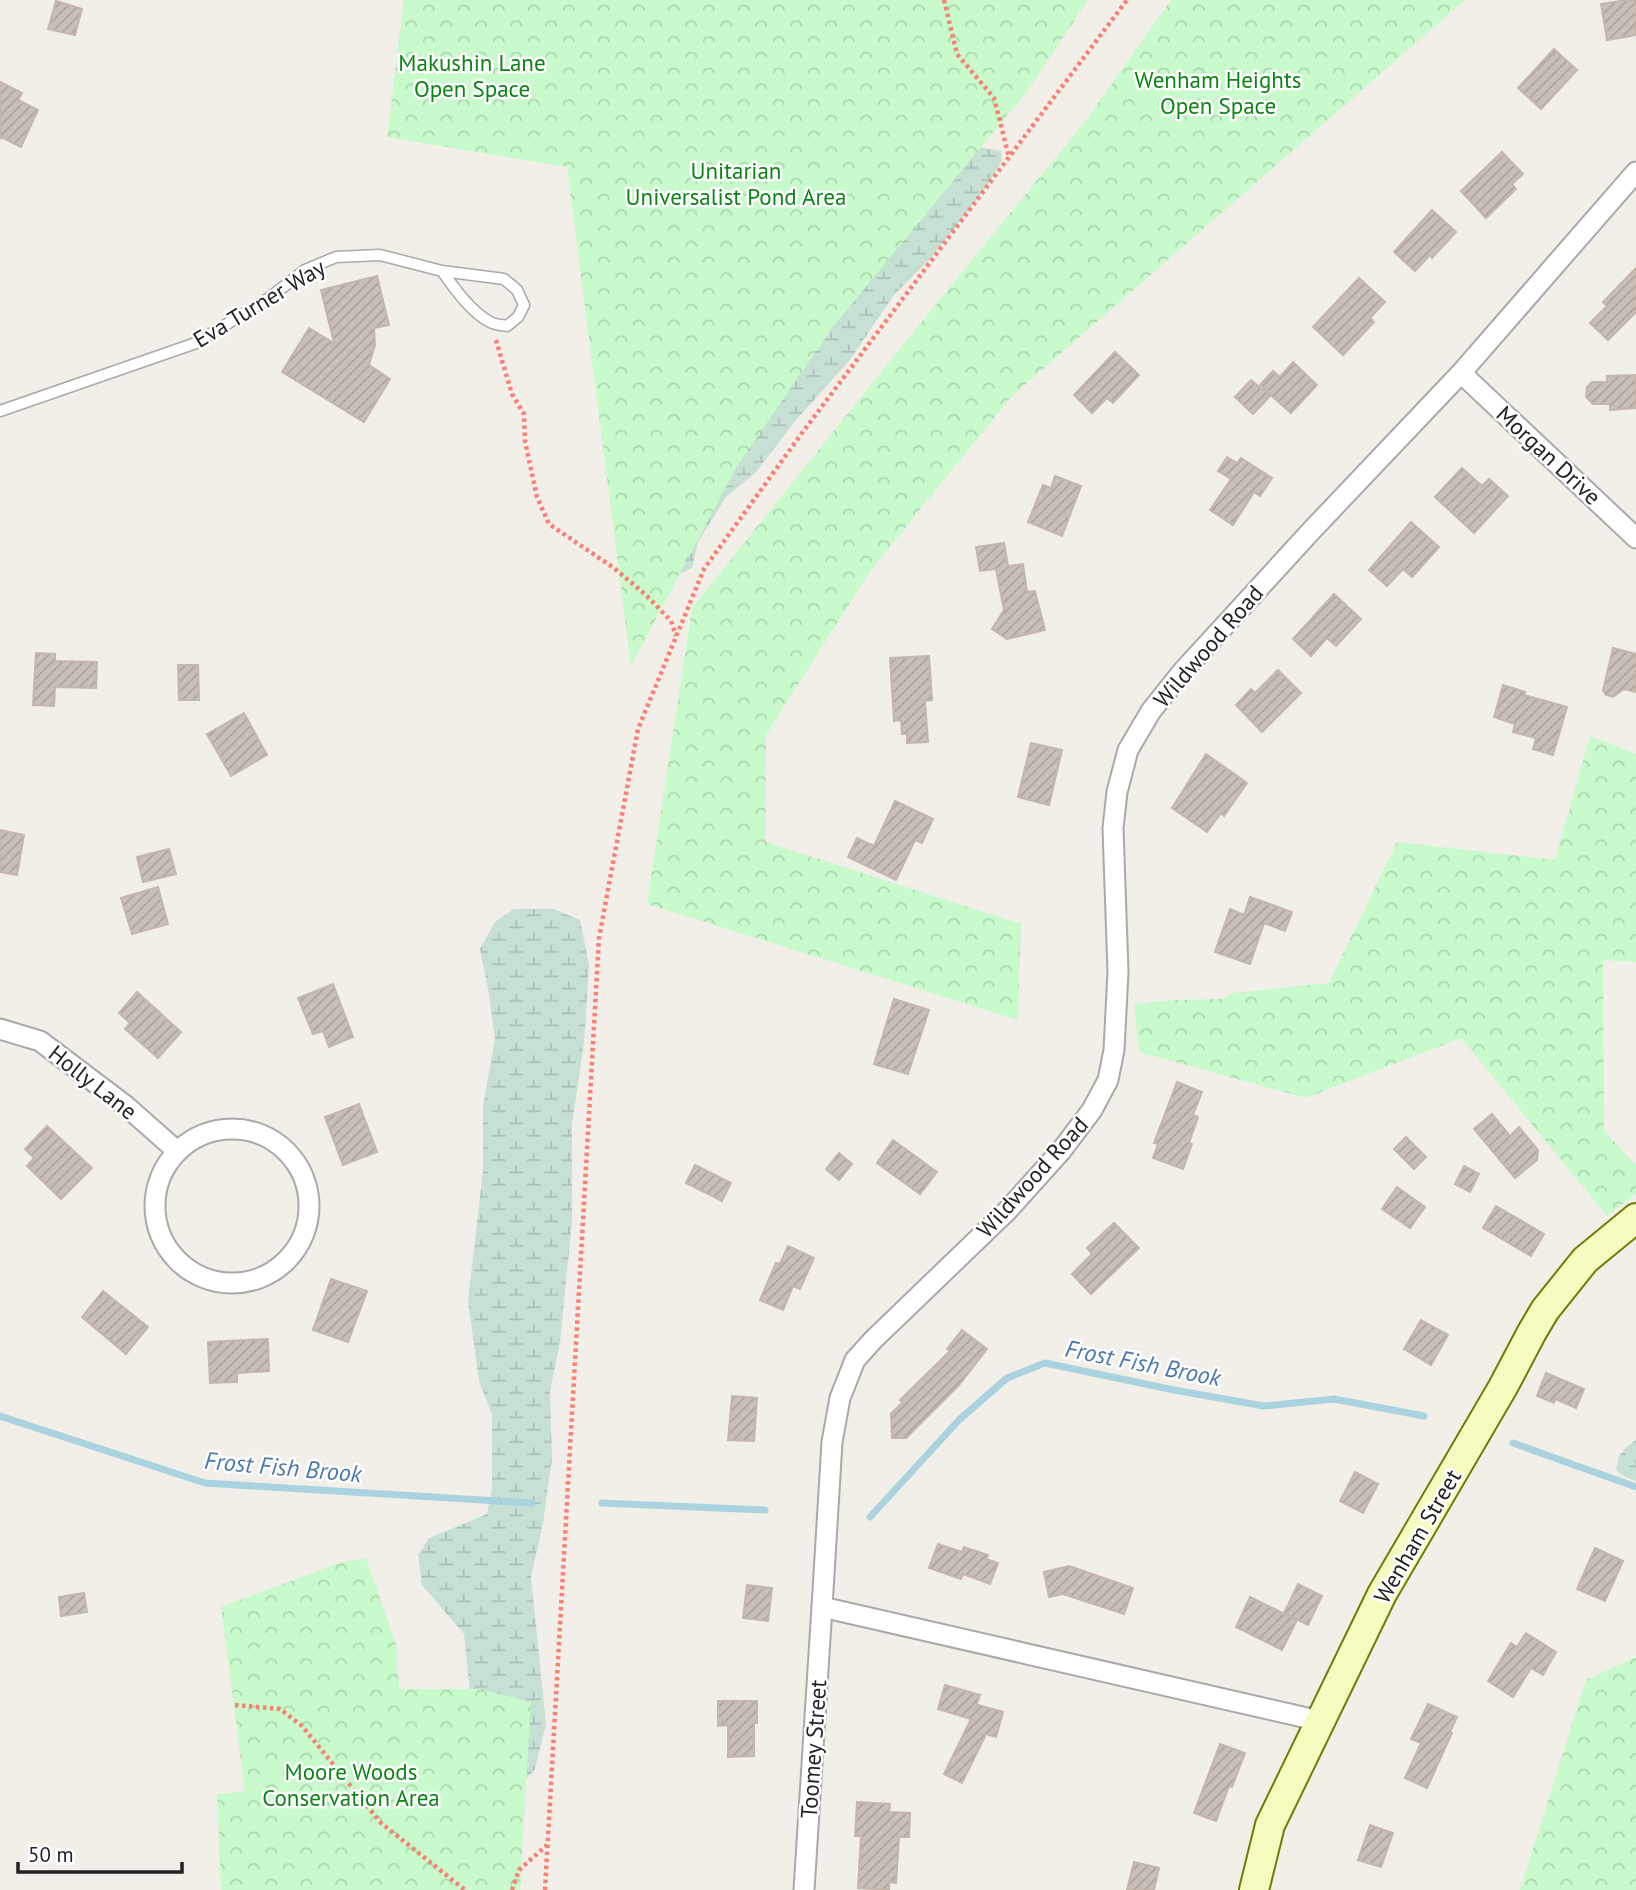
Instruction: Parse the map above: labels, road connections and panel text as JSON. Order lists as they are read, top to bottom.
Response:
{
  "streets": {
    "main road": ["Wenham Street"],
    "street": [
      "Morgan Drive",
      "Wildwood Road",
      "Holly Lane",
      "Toomey Street"
    ],
    "lane": ["Eva Turner Way"]
  },
  "crossings": [
    ["Morgan Drive", "Wildwood Road"],
    ["Wildwood Road", "Toomey Street"]
  ],
  "water": ["Frost Fish Brook"],
  "parks": [
    "Makushin Lane Open Space",
    "Wenham Heights Open Space",
    "Unitarian Universalist Pond Area",
    "Moore Woods Conservation Area"
  ],
  "scale_bar": "50 m"
}
